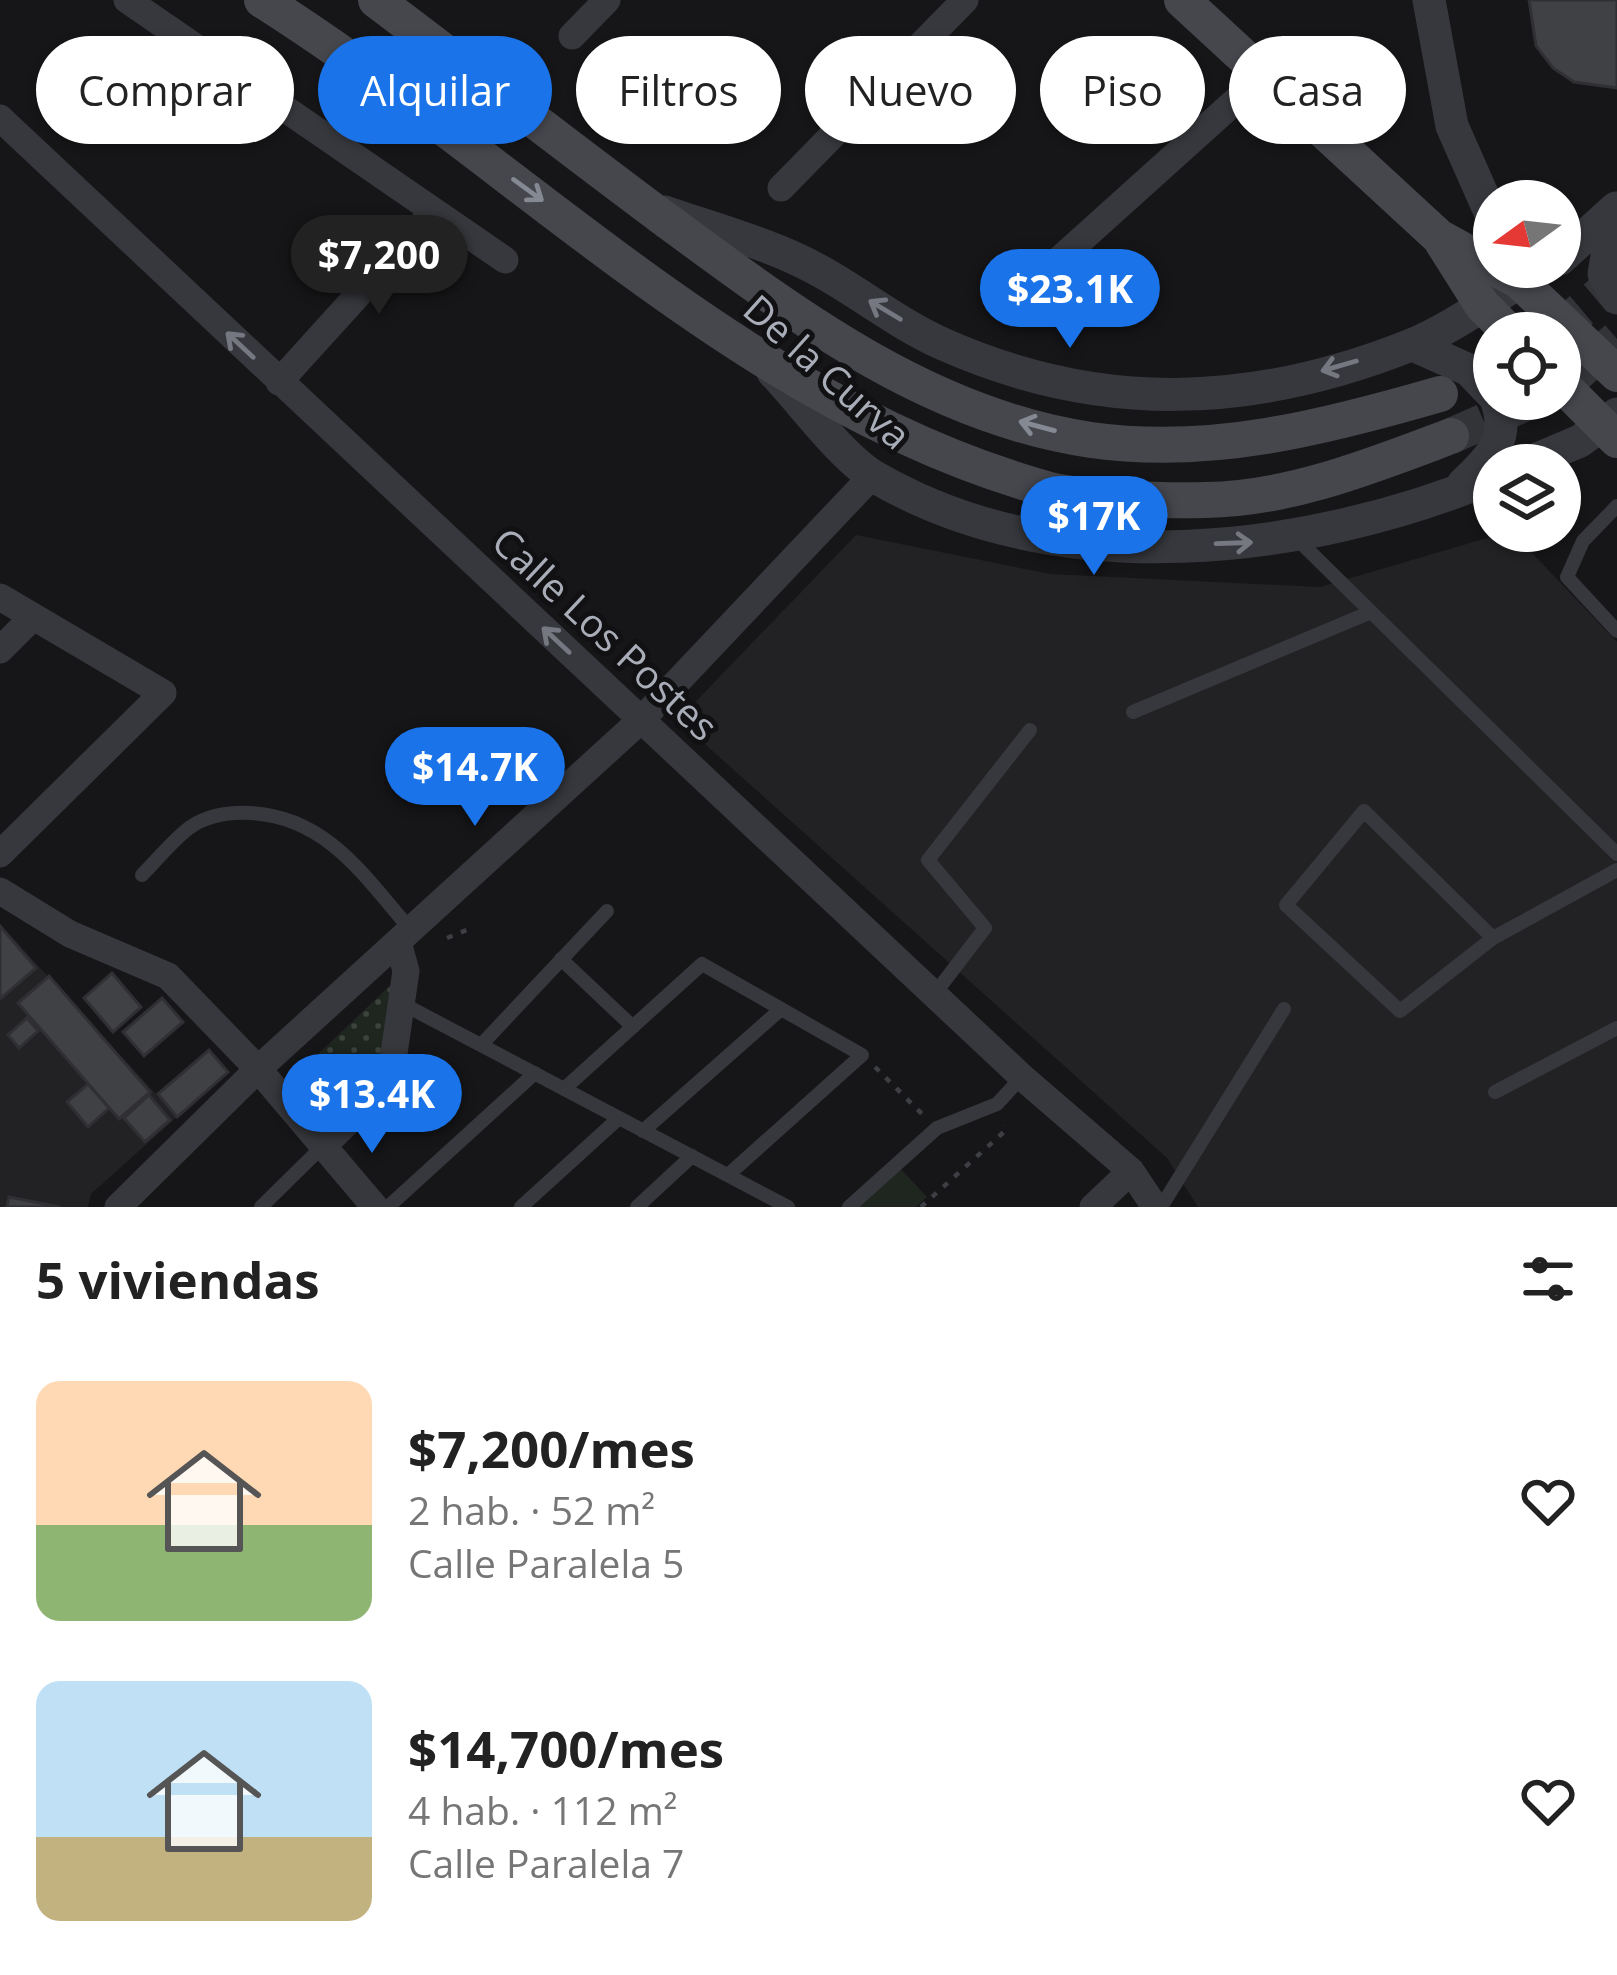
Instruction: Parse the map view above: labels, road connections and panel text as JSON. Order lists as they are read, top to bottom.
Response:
{
  "streets": {
    "main road": ["De la Curva"],
    "street": ["Calle Los Postes"]
  },
  "north": "left",
  "page": {
    "chip": [
      "Comprar",
      "Alquilar",
      "Filtros",
      "Nuevo",
      "Piso",
      "Casa"
    ],
    "price": [
      "$7,200",
      "$23.1K",
      "$17K",
      "$14.7K",
      "$13.4K"
    ],
    "heading": "5 viviendas",
    "list": [
      {
        "name": "$7,200/mes",
        "note": "2 hab. · 52 m² · Calle Paralela 5"
      },
      {
        "name": "$14,700/mes",
        "note": "4 hab. · 112 m² · Calle Paralela 7"
      }
    ]
  }
}
